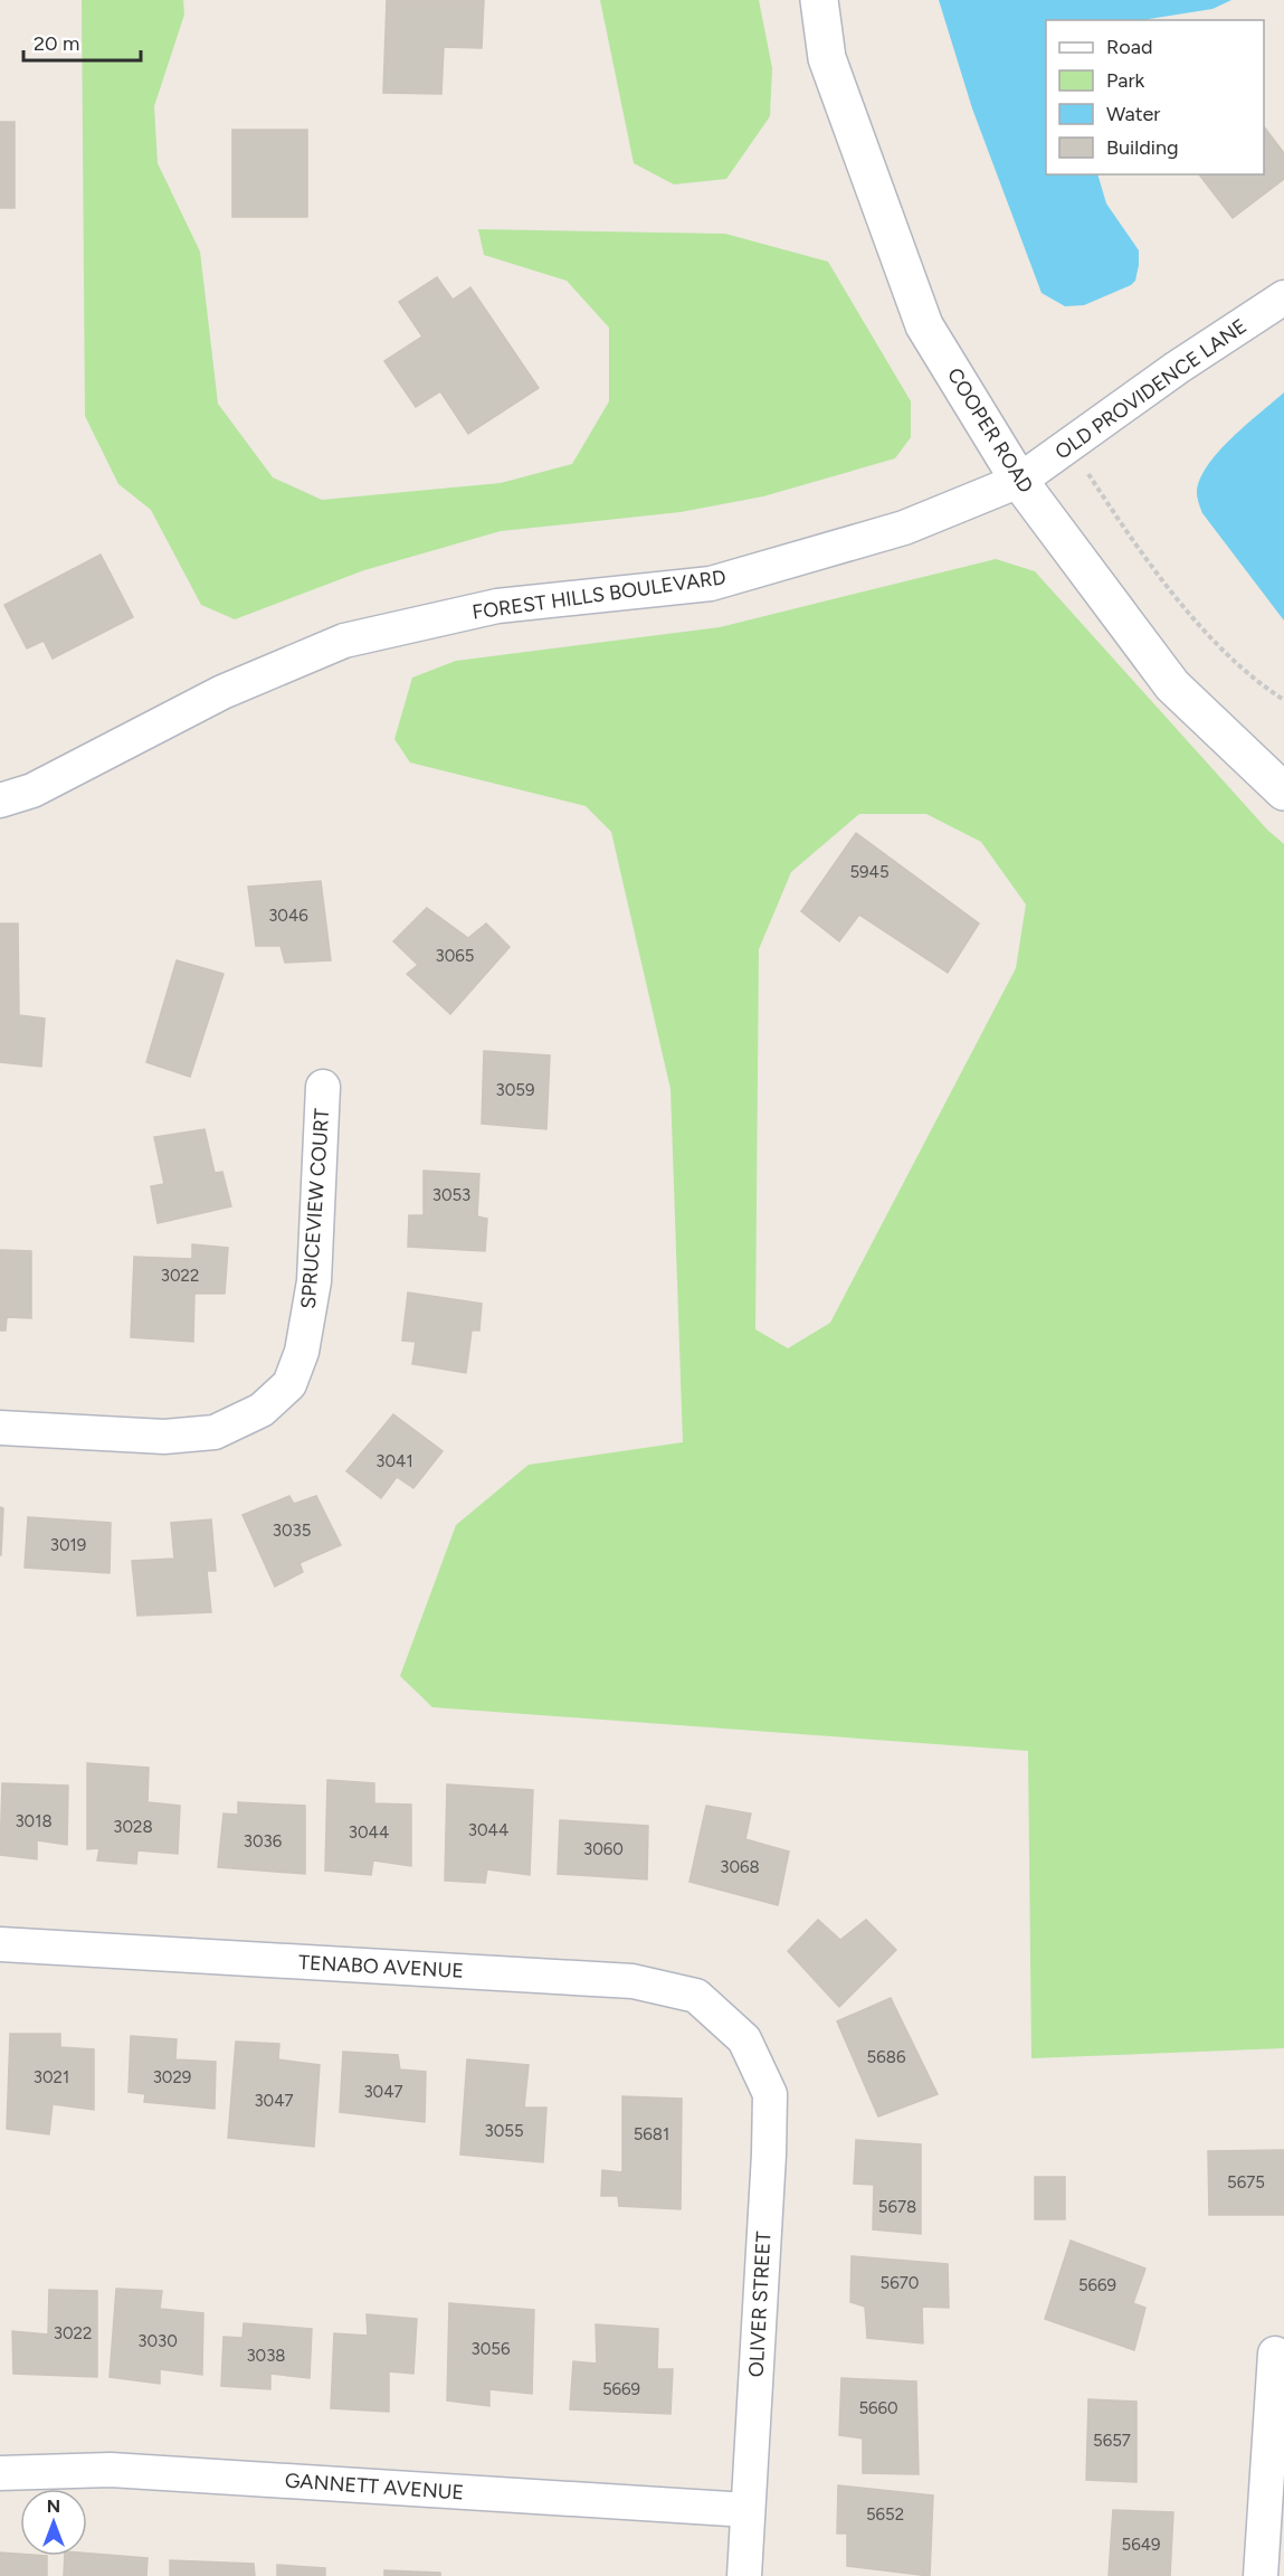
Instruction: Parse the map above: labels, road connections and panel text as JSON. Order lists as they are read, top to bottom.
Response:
{
  "streets": {
    "street": [
      "OLD PROVIDENCE LANE",
      "COOPER ROAD",
      "FOREST HILLS BOULEVARD",
      "SPRUCEVIEW COURT",
      "TENABO AVENUE",
      "OLIVER STREET",
      "GANNETT AVENUE"
    ]
  },
  "crossings": [
    ["OLD PROVIDENCE LANE", "COOPER ROAD"],
    ["OLD PROVIDENCE LANE", "FOREST HILLS BOULEVARD"],
    ["COOPER ROAD", "FOREST HILLS BOULEVARD"],
    ["TENABO AVENUE", "OLIVER STREET"],
    ["OLIVER STREET", "GANNETT AVENUE"]
  ],
  "house_numbers": [
    "5945",
    "3046",
    "3065",
    "3059",
    "3053",
    "3022",
    "3041",
    "3035",
    "3019",
    "3018",
    "3028",
    "3044",
    "3044",
    "3036",
    "3060",
    "3068",
    "5686",
    "3021",
    "3029",
    "3047",
    "3047",
    "3055",
    "5681",
    "5675",
    "5678",
    "5670",
    "5669",
    "3022",
    "3030",
    "3056",
    "3038",
    "5669",
    "5660",
    "5657",
    "5652",
    "5649"
  ],
  "legend": [
    "Road",
    "Park",
    "Water",
    "Building"
  ],
  "scale_bar": "20 m",
  "north": "top"
}
